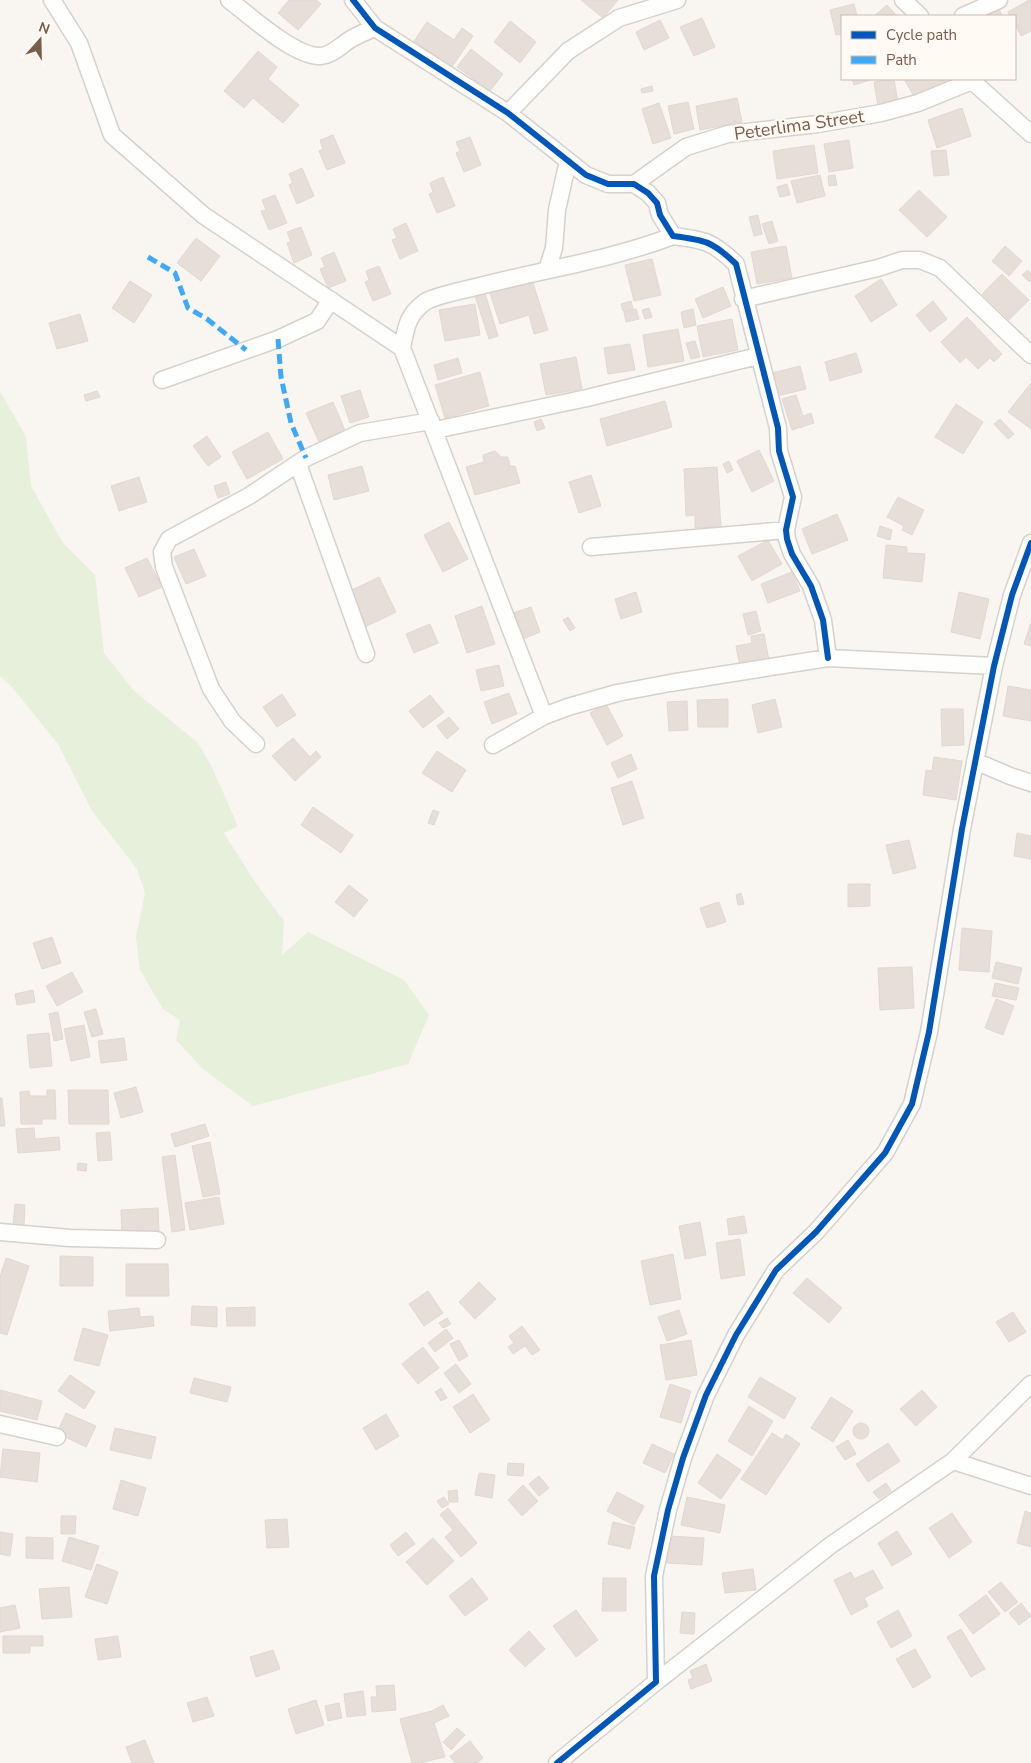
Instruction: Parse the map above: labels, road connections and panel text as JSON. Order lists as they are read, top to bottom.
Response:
{
  "streets": {
    "street": ["Peterlima Street"]
  },
  "legend": ["Cycle path", "Path"],
  "north": "top"
}
